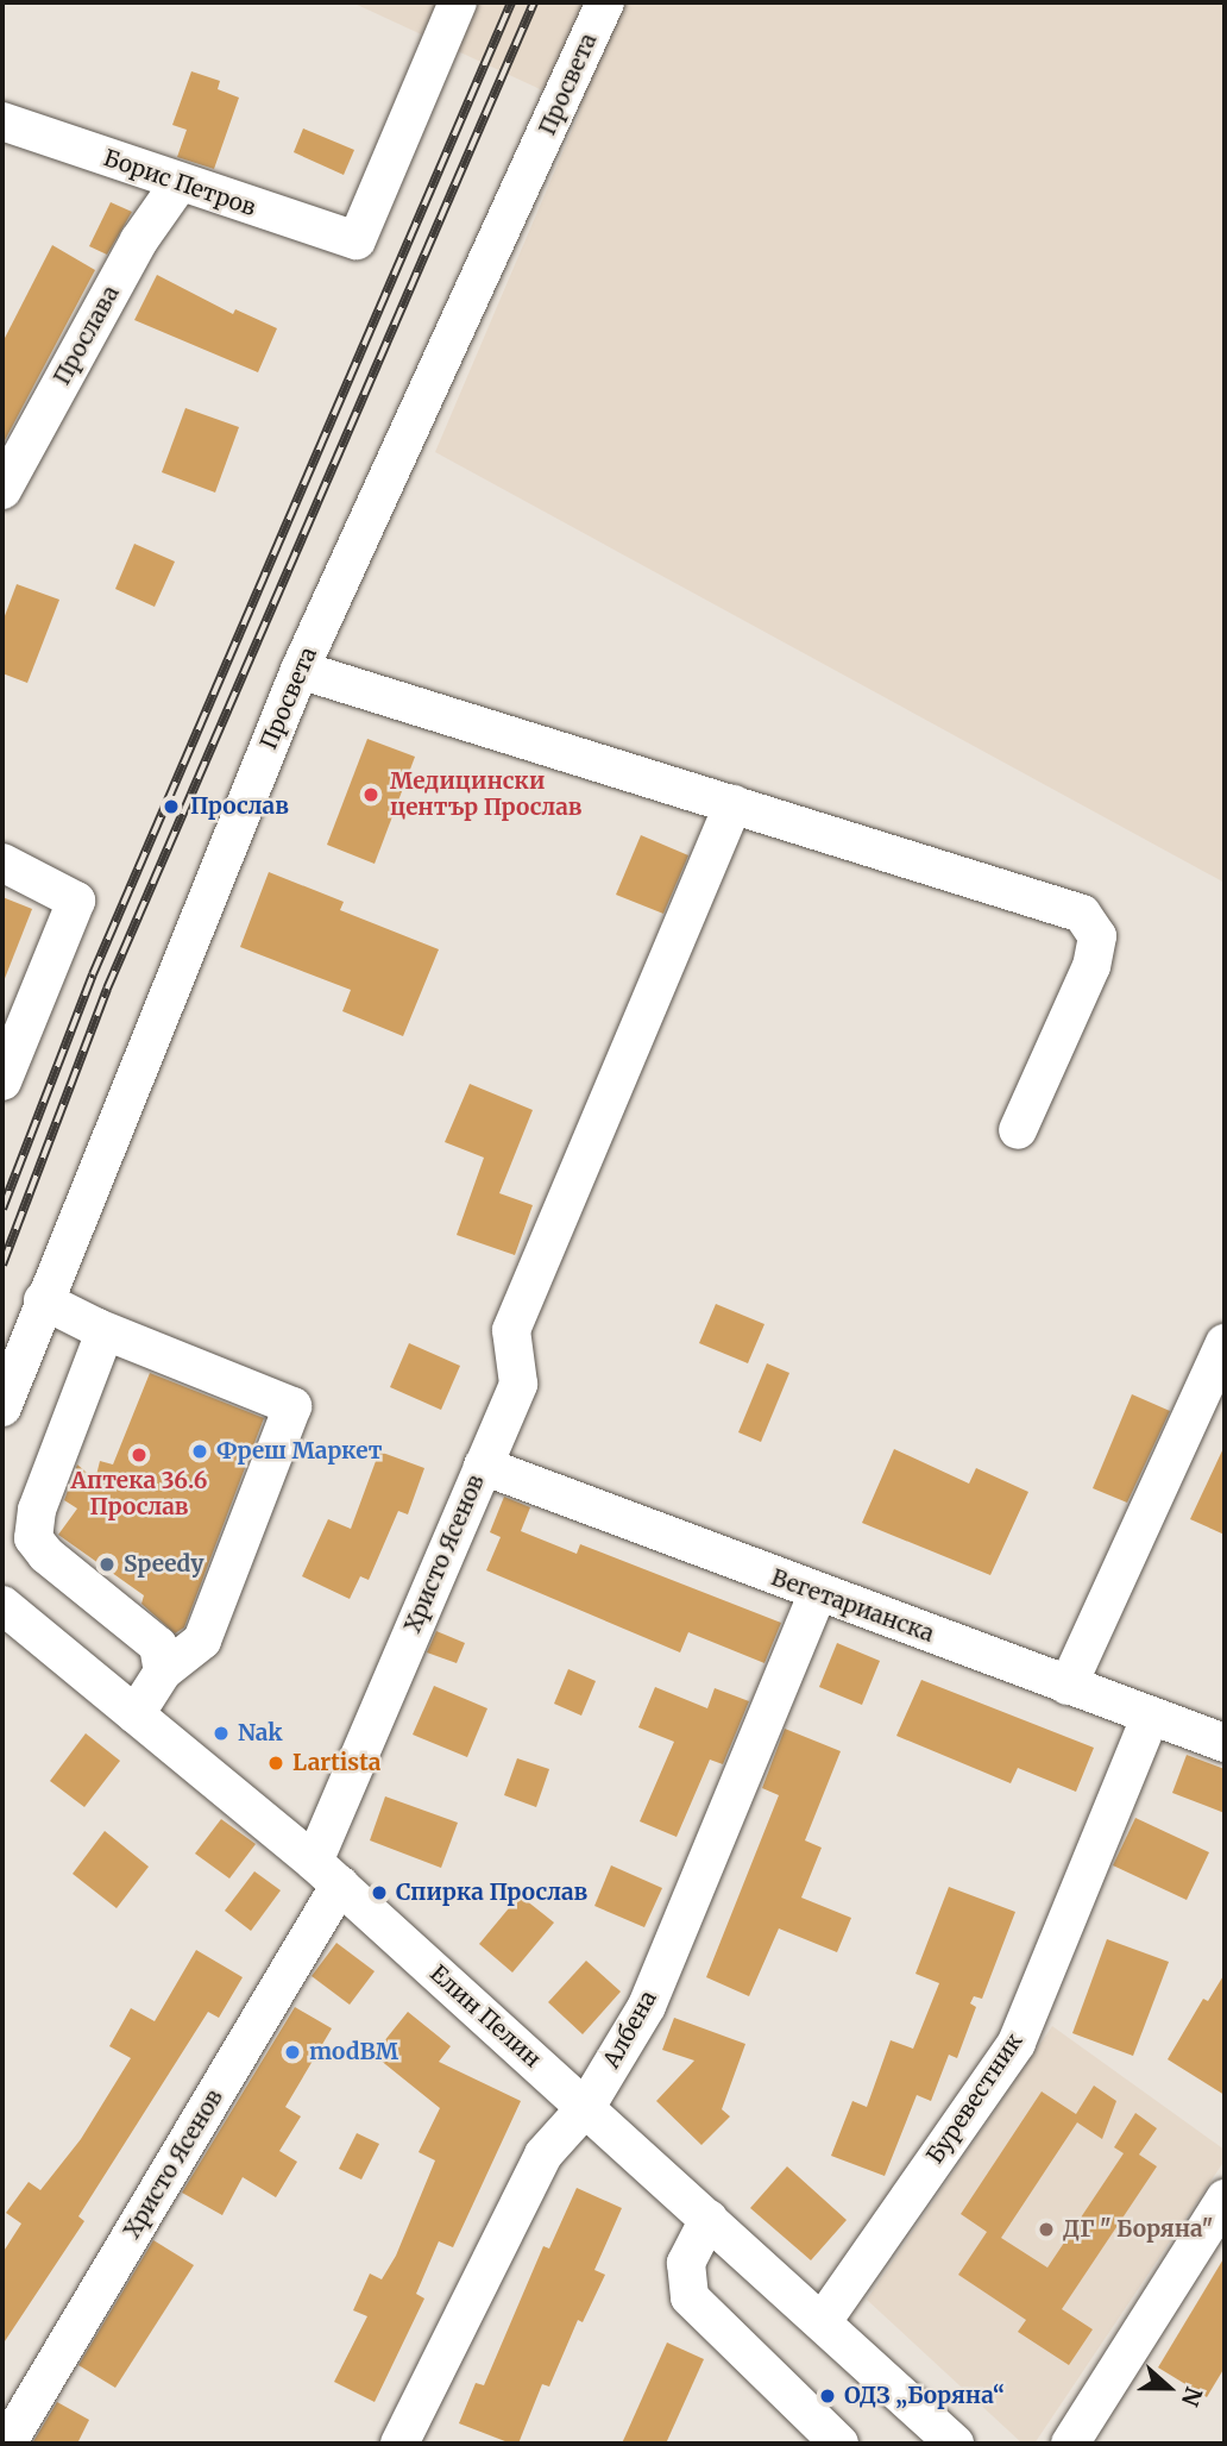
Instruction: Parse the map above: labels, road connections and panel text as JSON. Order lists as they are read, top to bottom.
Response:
{
  "streets": {
    "street": [
      "Просвета",
      "Борис Петров",
      "Прослава",
      "Христо Ясенов",
      "Вегетарианска",
      "Елин Пелин",
      "Албена",
      "Буревестник"
    ]
  },
  "crossings": [
    ["Борис Петров", "Прослава"],
    ["Христо Ясенов", "Вегетарианска"],
    ["Христо Ясенов", "Елин Пелин"],
    ["Вегетарианска", "Албена"],
    ["Вегетарианска", "Буревестник"],
    ["Елин Пелин", "Албена"],
    ["Елин Пелин", "Буревестник"]
  ],
  "places": [
    "Медицински център Прослав",
    "Прослав",
    "Фреш Маркет",
    "Аптека 36.6 Прослав",
    "Speedy",
    "Nak",
    "Lartista",
    "Спирка Прослав",
    "modBM",
    "ДГ \" Боряна\"",
    "ОДЗ „Боряна“"
  ],
  "north": "right"
}
